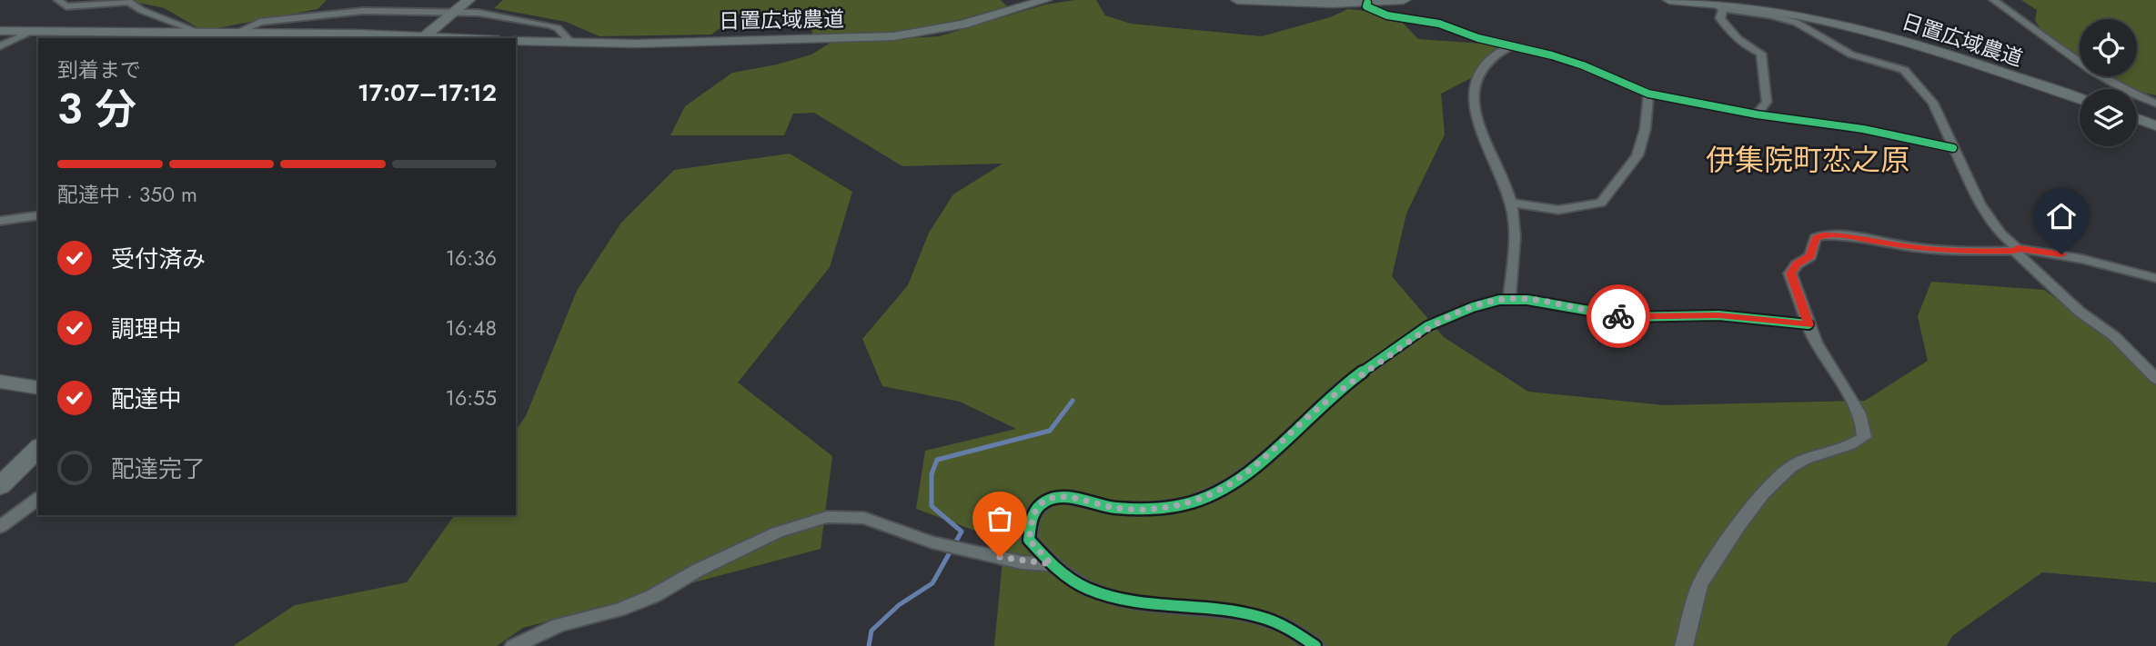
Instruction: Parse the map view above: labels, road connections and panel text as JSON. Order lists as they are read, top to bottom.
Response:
{
  "streets": {
    "street": ["日置広域農道"]
  },
  "districts": ["伊集院町恋之原"],
  "page": {
    "heading": ["3 分", "到着まで", "17:07–17:12"],
    "bar": "配達中 · 350 m",
    "list": [
      ["受付済み", "16:36"],
      ["調理中", "16:48"],
      ["配達中", "16:55"],
      "配達完了"
    ]
  }
}
